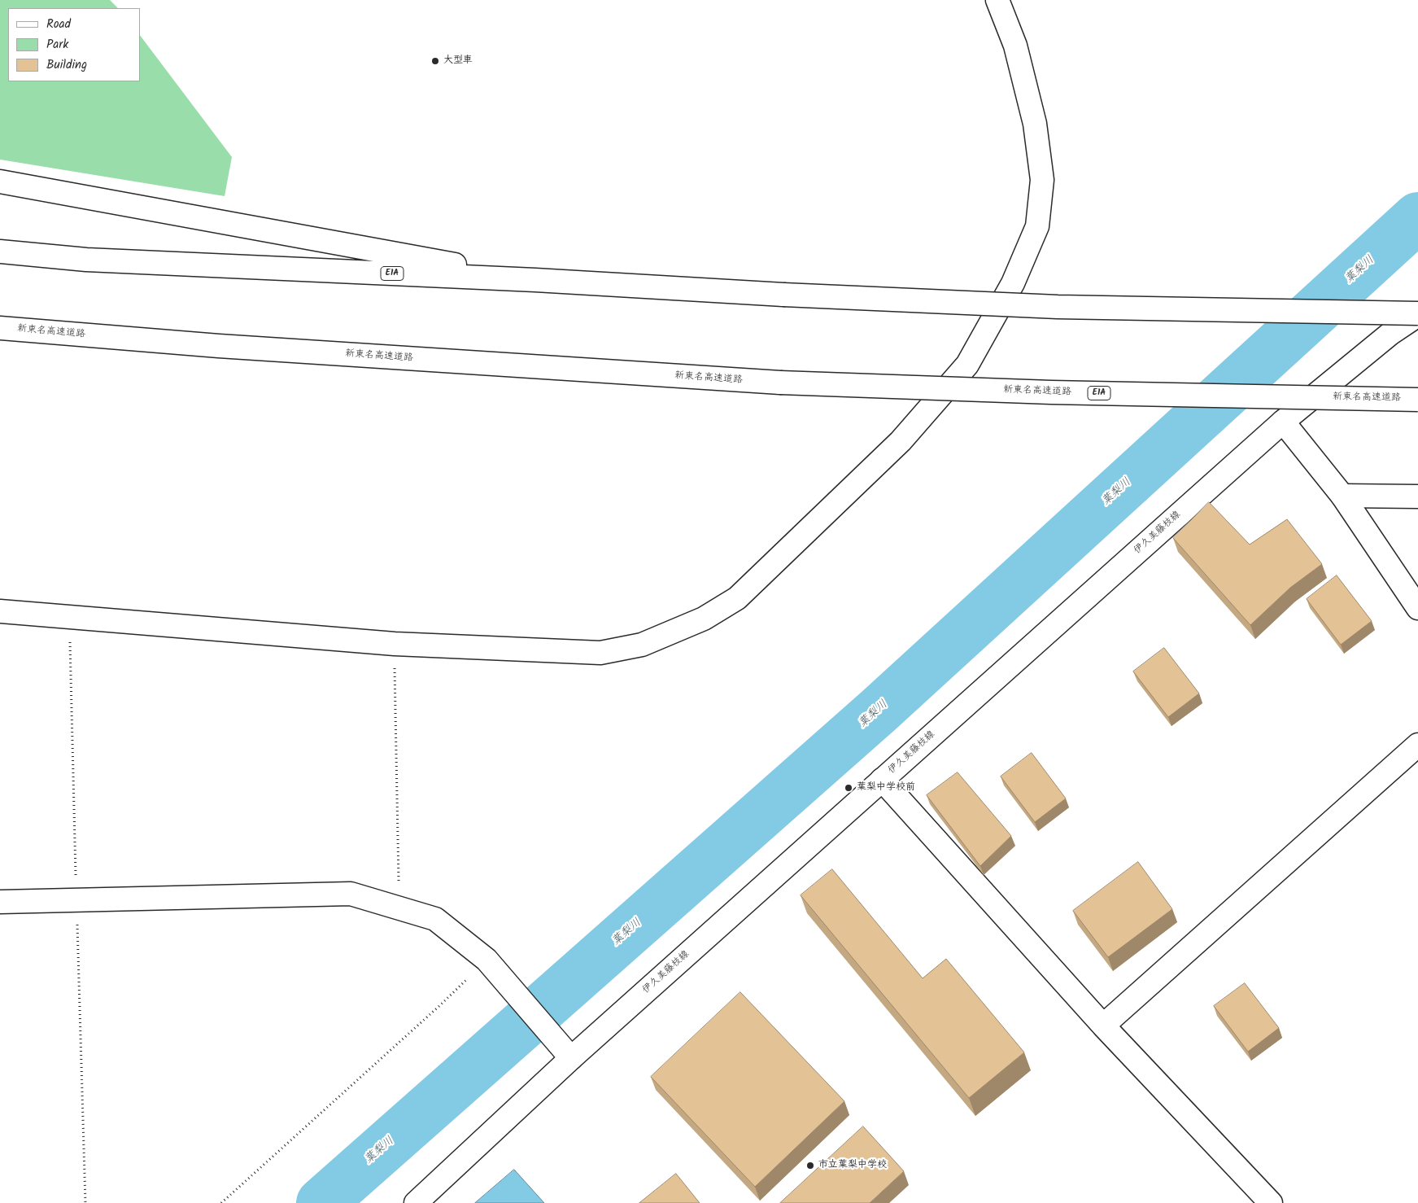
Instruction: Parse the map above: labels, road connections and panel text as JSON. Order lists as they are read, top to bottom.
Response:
{
  "streets": {
    "main road": ["E1A", "新東名高速道路", "伊久美藤枝線"]
  },
  "crossings": [
    ["E1A", "伊久美藤枝線"]
  ],
  "water": ["葉梨川"],
  "places": ["大型車", "葉梨中学校前", "市立葉梨中学校"],
  "legend": ["Road", "Park", "Building"]
}
